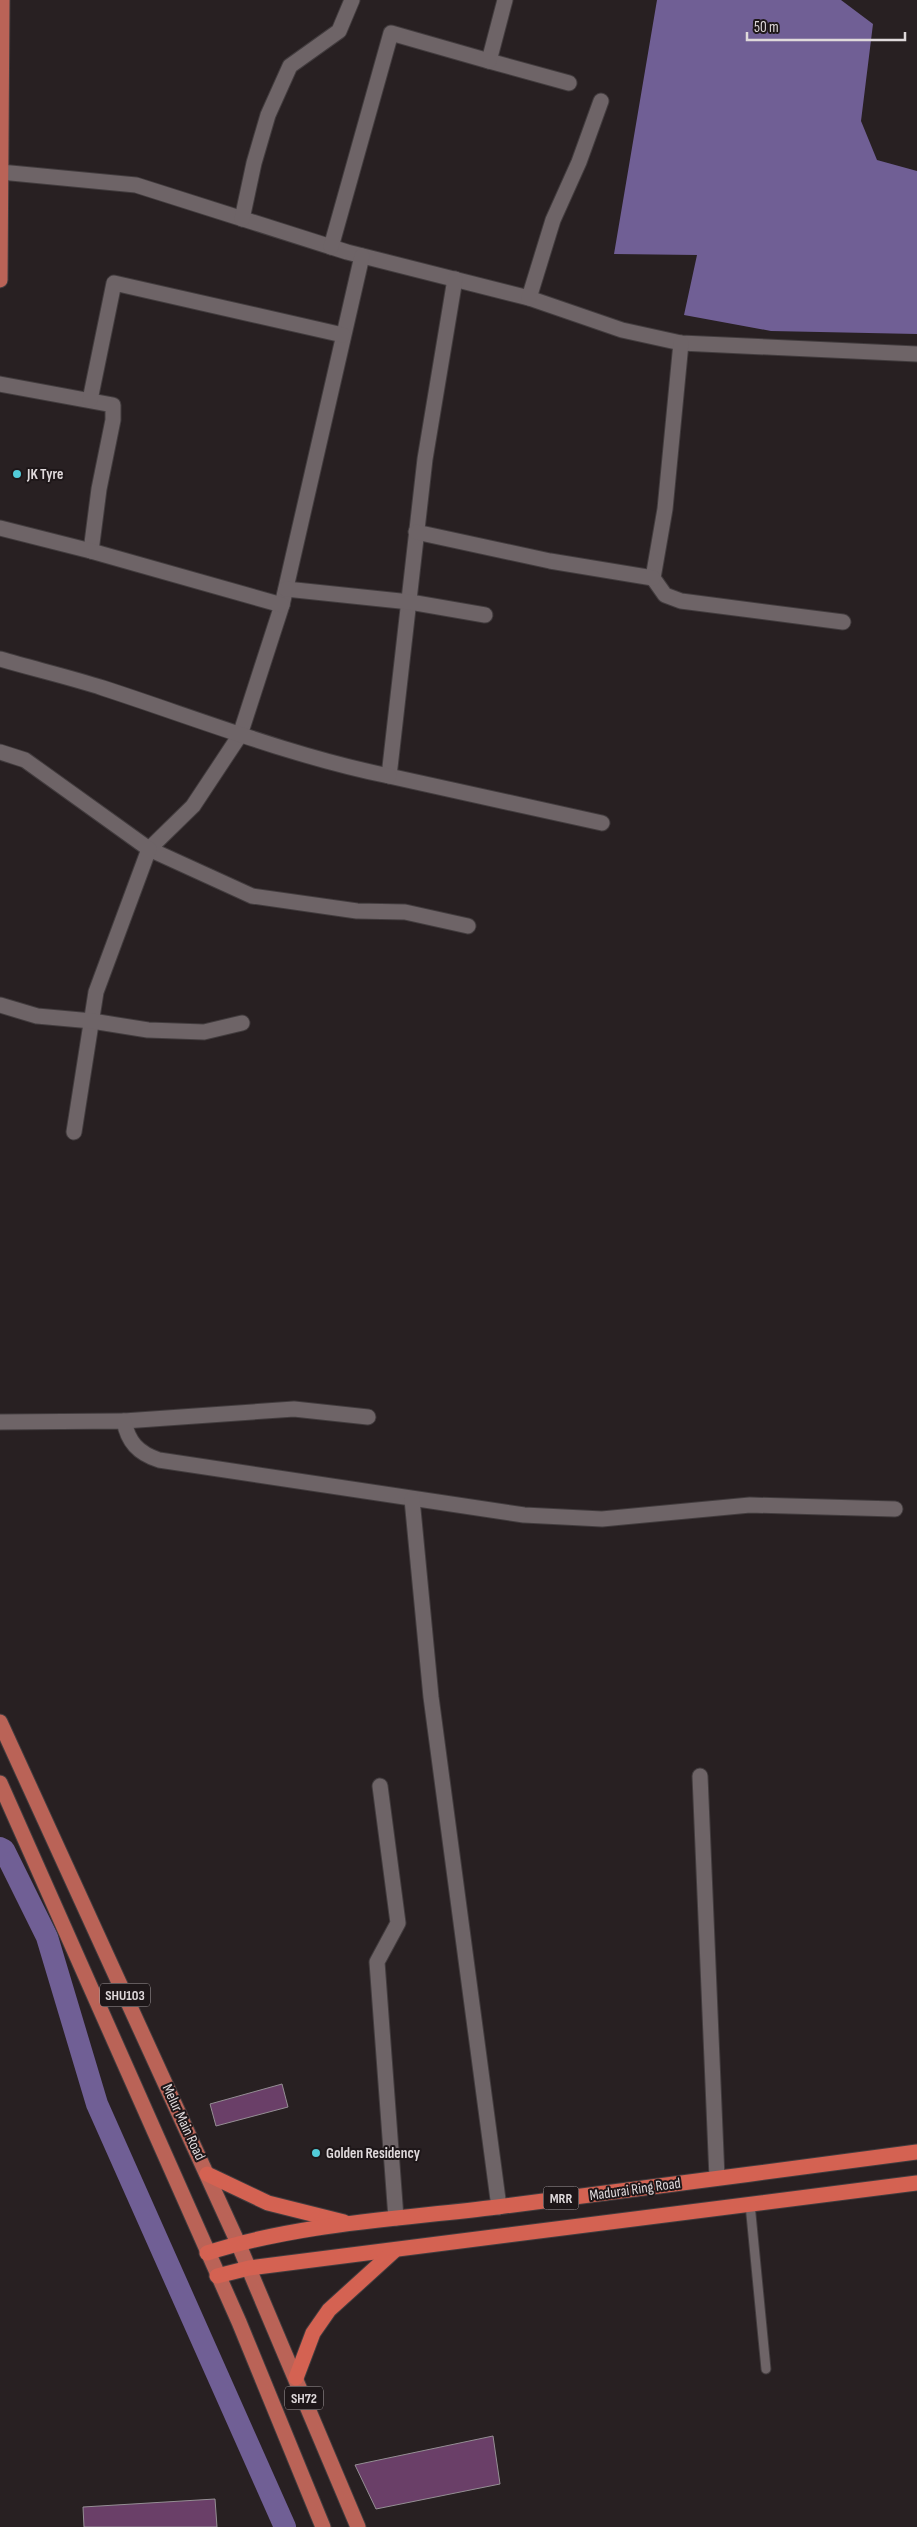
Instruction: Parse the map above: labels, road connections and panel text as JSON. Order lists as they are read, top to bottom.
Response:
{
  "streets": {
    "highway": ["Madurai Ring Road", "MRR"],
    "main road": ["SHU103", "Melur Main Road", "SH72"]
  },
  "crossings": [
    ["SHU103", "Madurai Ring Road"],
    ["SHU103", "SH72"],
    ["Melur Main Road", "Madurai Ring Road"],
    ["Madurai Ring Road", "SH72"]
  ],
  "places": ["JK Tyre", "Golden Residency"],
  "scale_bar": "50 m"
}
